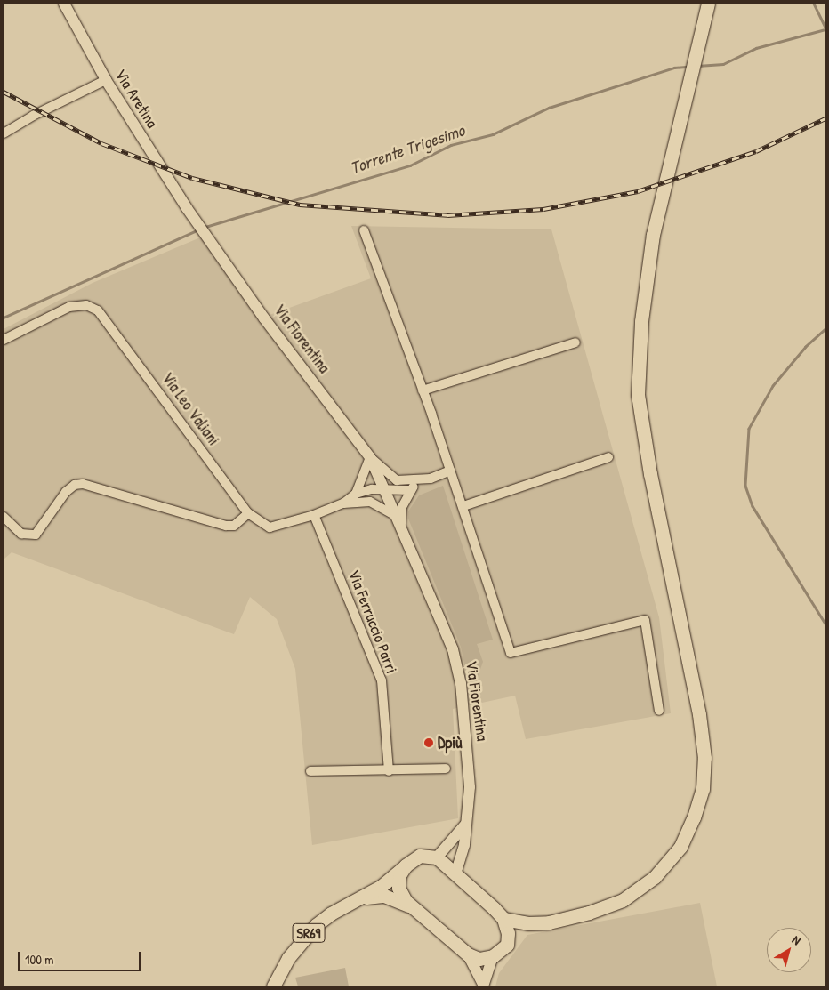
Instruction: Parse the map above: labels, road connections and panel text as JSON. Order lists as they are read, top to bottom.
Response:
{
  "streets": {
    "main road": ["SR69"],
    "street": [
      "Via Aretina",
      "Via Fiorentina",
      "Via Leo Valiani",
      "Via Ferruccio Parri"
    ]
  },
  "crossings": [
    ["Via Aretina", "Via Fiorentina"],
    ["Via Fiorentina", "Via Leo Valiani"],
    ["Via Leo Valiani", "Via Ferruccio Parri"]
  ],
  "water": ["Torrente Trigesimo"],
  "places": ["Dpiù"],
  "scale_bar": "100 m",
  "north": "top right"
}
